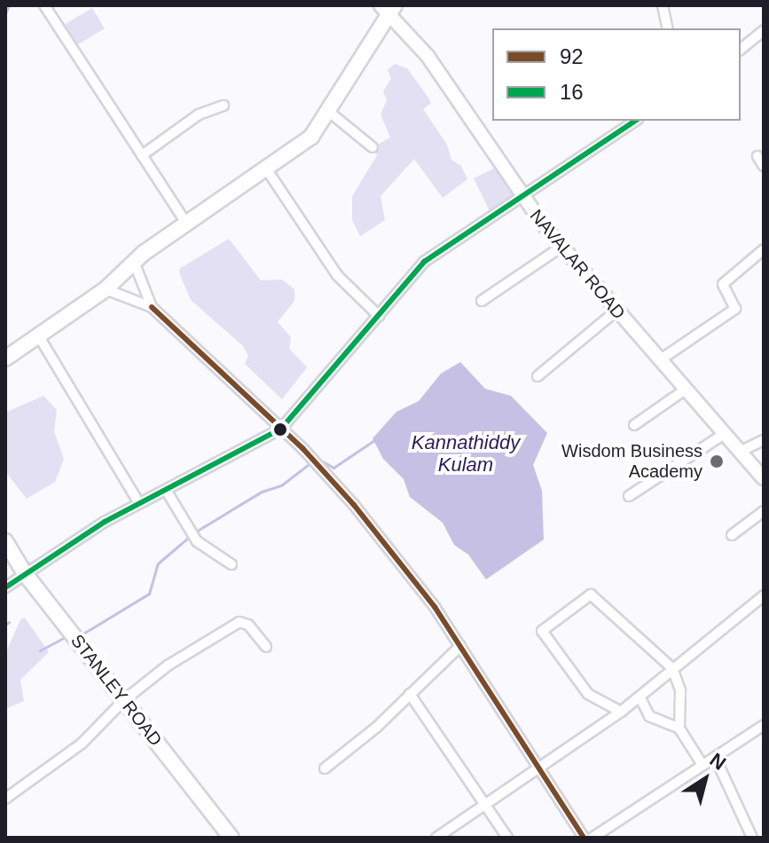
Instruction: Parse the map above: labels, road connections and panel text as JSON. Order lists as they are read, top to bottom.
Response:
{
  "streets": {
    "main road": ["STANLEY ROAD"],
    "street": ["NAVALAR ROAD"]
  },
  "water": ["Kannathiddy Kulam"],
  "places": ["Wisdom Business Academy"],
  "lines": ["transit line 16", "transit line 92"],
  "legend": ["92", "16"],
  "north": "top right"
}
